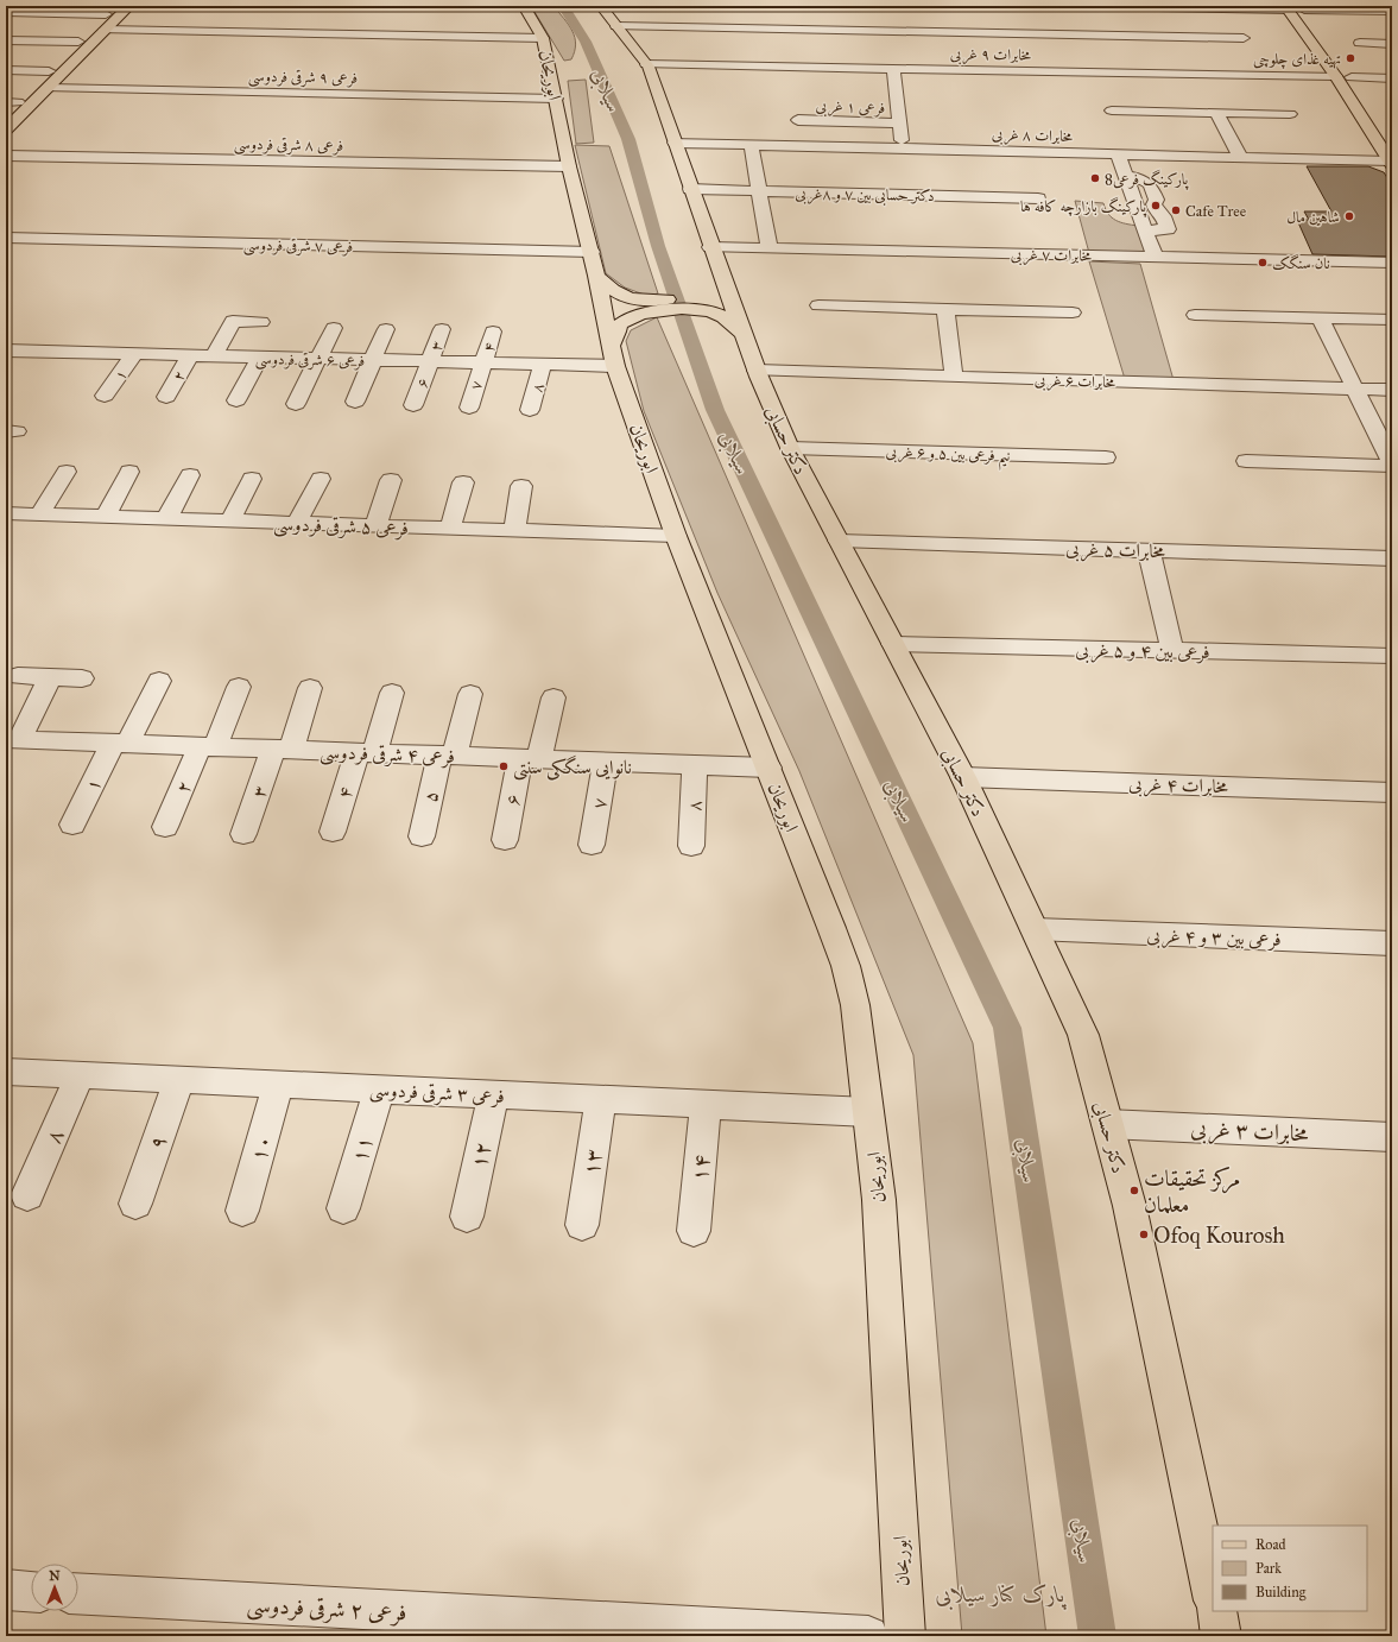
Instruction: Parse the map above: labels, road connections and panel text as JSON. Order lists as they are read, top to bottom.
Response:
{
  "streets": {
    "main road": ["ابوریحان", "دکتر حسابی"],
    "street": [
      "مخابرات ۹ غربی",
      "فرعی ۹ شرقی فردوسی",
      "فرعی ۱ غربی",
      "مخابرات ۸ غربی",
      "فرعی ۸ شرقی فردوسی",
      "دکتر حسابی بین ۷ و ۸غربی",
      "فرعی ۷ شرقی فردوسی",
      "مخابرات ۷ غربی",
      "۳",
      "۴",
      "فرعی ۶ شرقی فردوسی",
      "۱",
      "۲",
      "مخابرات ۶ غربی",
      "۶",
      "۷",
      "۸",
      "نیم فرعی بین ۵ و ۶ غربی",
      "فرعی ۵ شرقی فردوسی",
      "مخابرات ۵ غربی",
      "فرعی بین ۴ و ۵ غربی",
      "فرعی ۴ شرقی فردوسی",
      "مخابرات ۴ غربی",
      "۵",
      "فرعی بین ۳ و ۴ غربی",
      "فرعی ۳ شرقی فردوسی",
      "مخابرات ۳ غربی",
      "۹",
      "۱۰",
      "۱۱",
      "۱۲",
      "۱۳",
      "۱۴",
      "فرعی ۲ شرقی فردوسی"
    ]
  },
  "crossings": [
    ["مخابرات ۹ غربی", "دکتر حسابی"],
    ["ابوریحان", "فرعی ۹ شرقی فردوسی"],
    ["ابوریحان", "فرعی ۸ شرقی فردوسی"],
    ["ابوریحان", "فرعی ۷ شرقی فردوسی"],
    ["ابوریحان", "فرعی ۶ شرقی فردوسی"],
    ["ابوریحان", "فرعی ۵ شرقی فردوسی"],
    ["ابوریحان", "فرعی ۴ شرقی فردوسی"],
    ["ابوریحان", "فرعی ۳ شرقی فردوسی"],
    ["مخابرات ۸ غربی", "دکتر حسابی"],
    ["دکتر حسابی بین ۷ و ۸غربی", "دکتر حسابی"],
    ["مخابرات ۷ غربی", "دکتر حسابی"],
    ["۳", "فرعی ۶ شرقی فردوسی"],
    ["۳", "۶"],
    ["۳", "فرعی ۴ شرقی فردوسی"],
    ["۴", "فرعی ۶ شرقی فردوسی"],
    ["۴", "۷"],
    ["۴", "فرعی ۴ شرقی فردوسی"],
    ["فرعی ۶ شرقی فردوسی", "۱"],
    ["فرعی ۶ شرقی فردوسی", "۲"],
    ["فرعی ۶ شرقی فردوسی", "۶"],
    ["فرعی ۶ شرقی فردوسی", "۷"],
    ["فرعی ۶ شرقی فردوسی", "۸"],
    ["۱", "فرعی ۴ شرقی فردوسی"],
    ["۲", "فرعی ۴ شرقی فردوسی"],
    ["مخابرات ۶ غربی", "دکتر حسابی"],
    ["۶", "فرعی ۴ شرقی فردوسی"],
    ["۷", "فرعی ۴ شرقی فردوسی"],
    ["۸", "فرعی ۴ شرقی فردوسی"],
    ["۸", "فرعی ۳ شرقی فردوسی"],
    ["دکتر حسابی", "نیم فرعی بین ۵ و ۶ غربی"],
    ["دکتر حسابی", "مخابرات ۵ غربی"],
    ["دکتر حسابی", "فرعی بین ۴ و ۵ غربی"],
    ["دکتر حسابی", "مخابرات ۴ غربی"],
    ["دکتر حسابی", "فرعی بین ۳ و ۴ غربی"],
    ["دکتر حسابی", "مخابرات ۳ غربی"],
    ["فرعی ۴ شرقی فردوسی", "۵"],
    ["فرعی ۳ شرقی فردوسی", "۹"],
    ["فرعی ۳ شرقی فردوسی", "۱۰"],
    ["فرعی ۳ شرقی فردوسی", "۱۱"],
    ["فرعی ۳ شرقی فردوسی", "۱۲"],
    ["فرعی ۳ شرقی فردوسی", "۱۳"],
    ["فرعی ۳ شرقی فردوسی", "۱۴"]
  ],
  "water": ["سیلابی"],
  "parks": ["پارک کنار سیلابی"],
  "places": [
    "تهیه غذای چلوچی",
    "پارکینگ فرعی8",
    "پارکینگ بازارچه کافه ها",
    "Cafe Tree",
    "شاهین مال",
    "نان سنگک",
    "نانوایی سنگکی سنتی",
    "مرکز تحقیقات معلمان",
    "Ofoq Kourosh"
  ],
  "legend": ["Road", "Park", "Building"],
  "north": "top"
}
